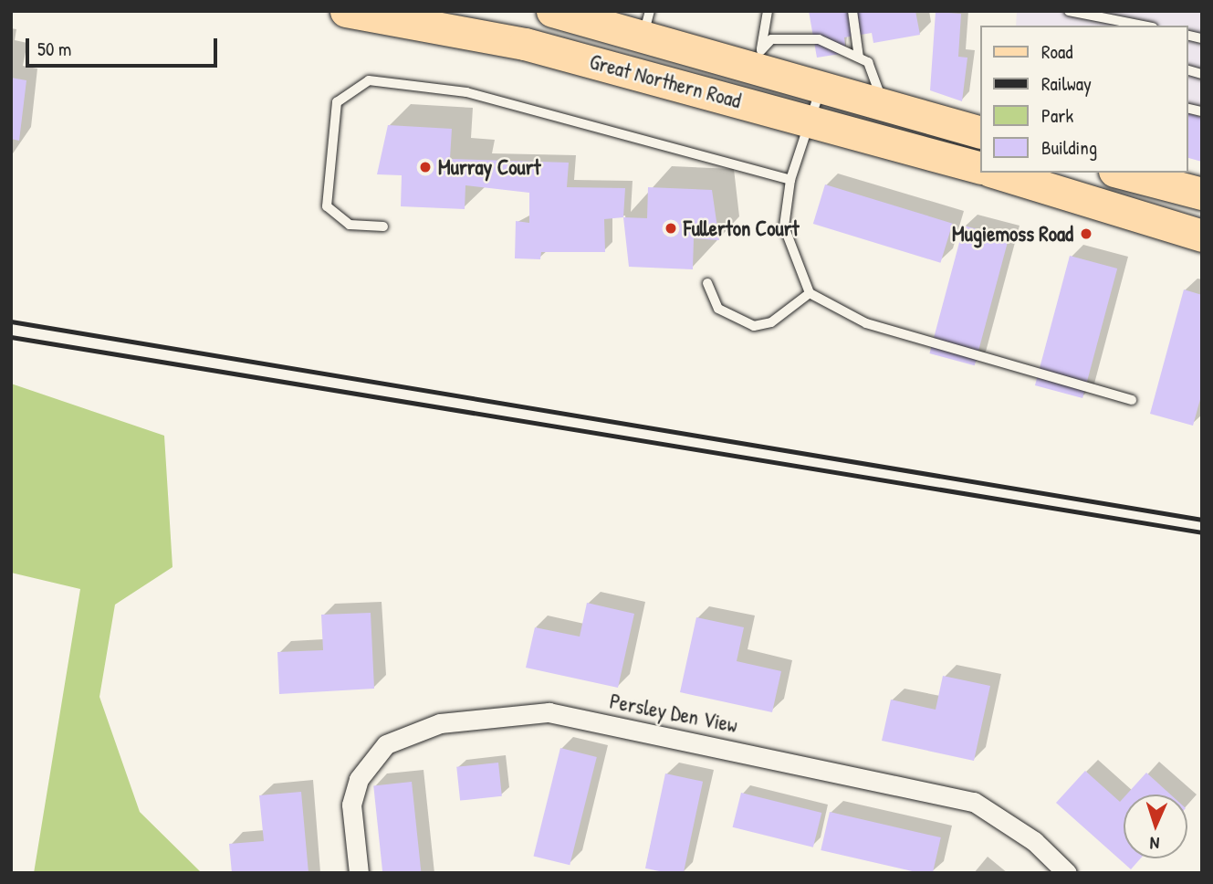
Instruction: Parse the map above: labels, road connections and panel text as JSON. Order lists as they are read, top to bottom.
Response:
{
  "streets": {
    "main road": ["Great Northern Road"],
    "street": ["Persley Den View"]
  },
  "places": ["Murray Court", "Fullerton Court", "Mugiemoss Road"],
  "legend": [
    "Road",
    "Railway",
    "Park",
    "Building"
  ],
  "scale_bar": "50 m",
  "north": "bottom"
}
